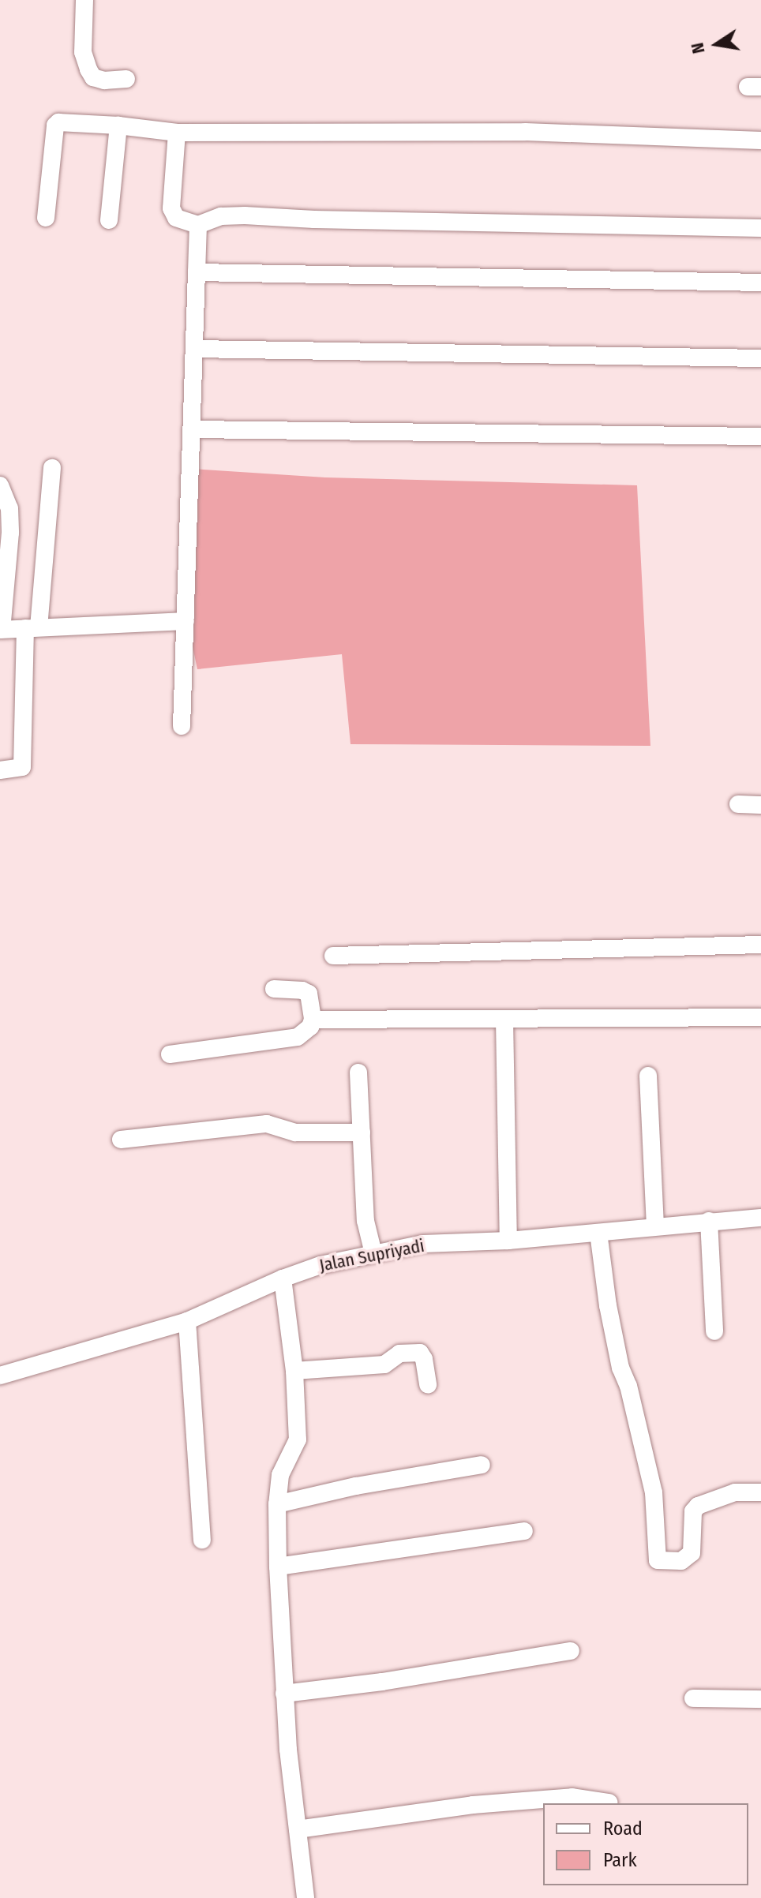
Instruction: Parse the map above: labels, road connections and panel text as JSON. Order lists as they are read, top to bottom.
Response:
{
  "streets": {
    "street": ["Jalan Supriyadi"]
  },
  "legend": ["Road", "Park"],
  "north": "left"
}
